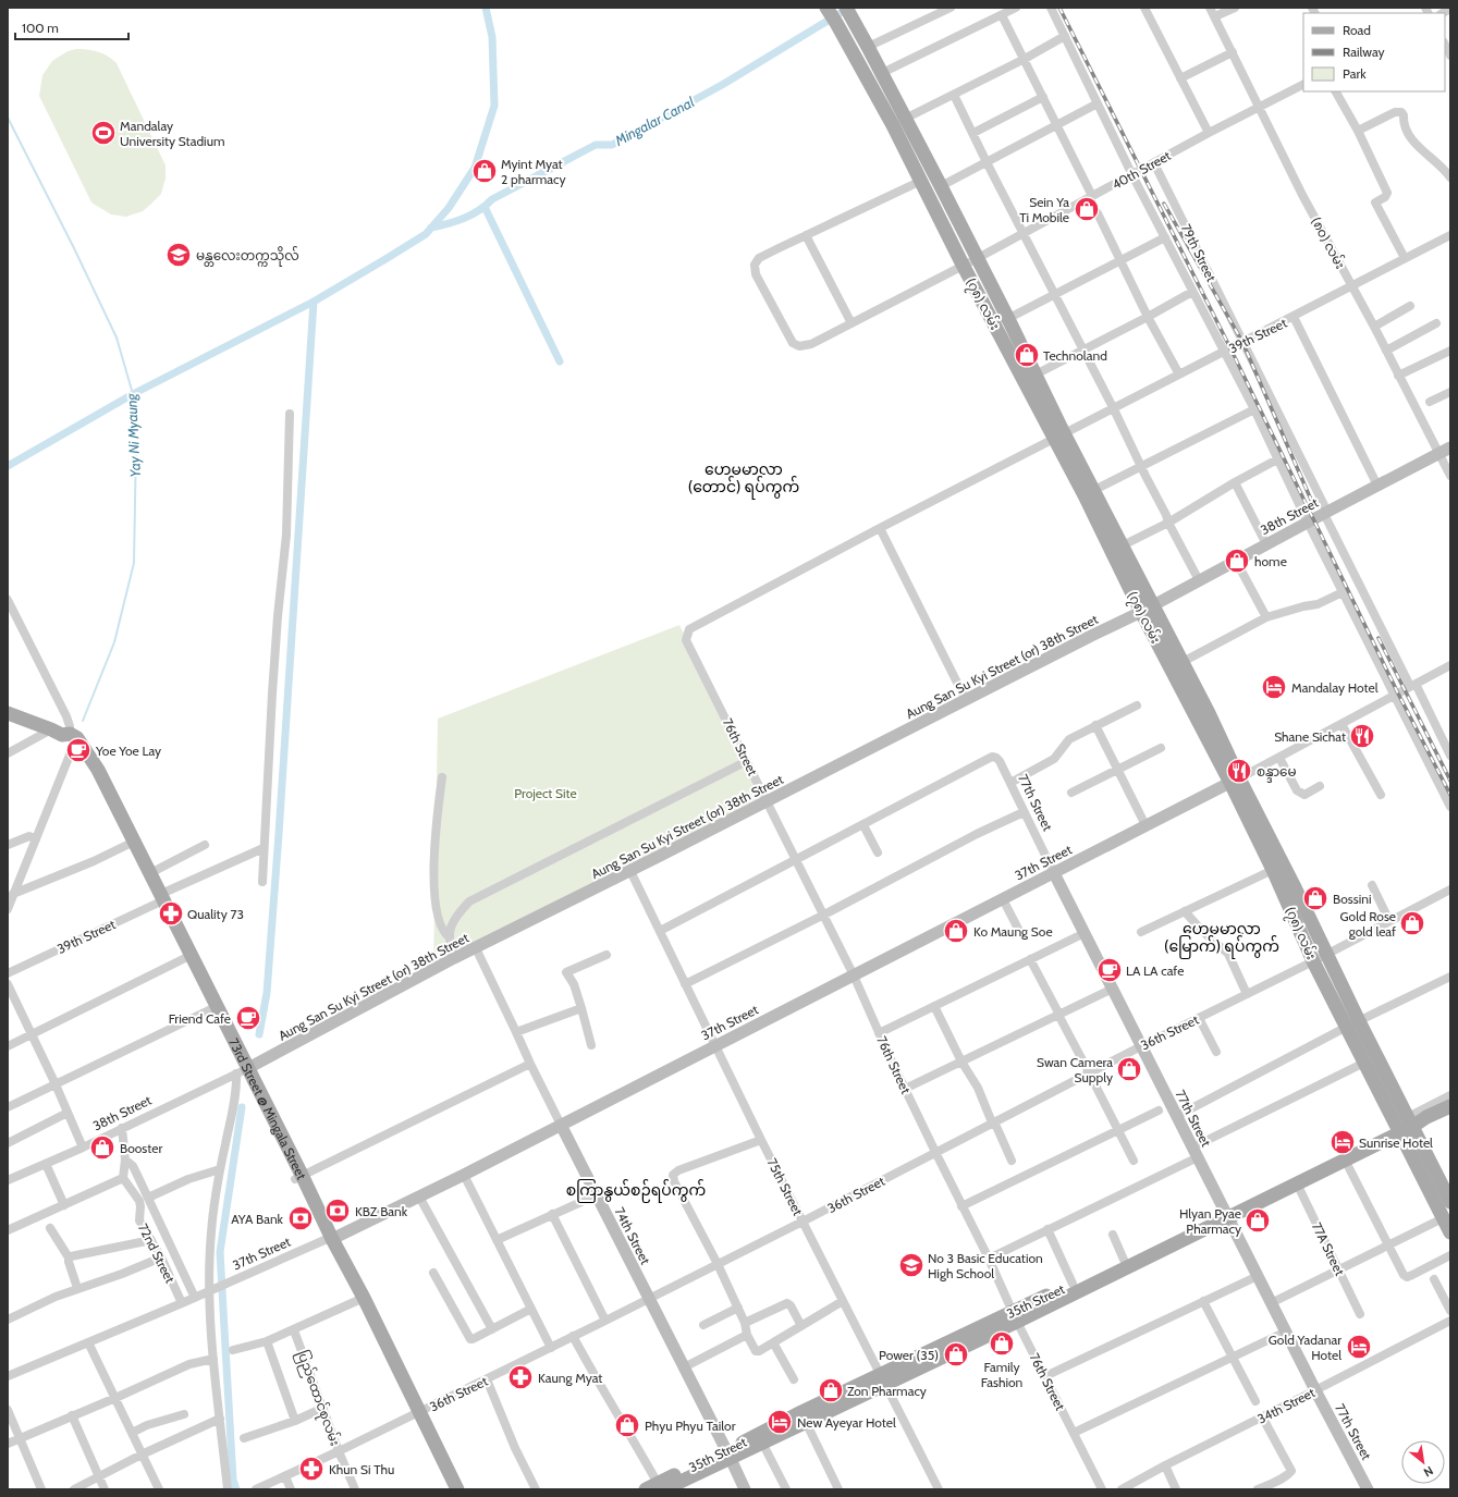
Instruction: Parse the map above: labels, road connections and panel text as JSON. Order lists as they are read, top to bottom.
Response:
{
  "streets": {
    "main road": ["(၇၈) လမ်း", "73rd Street @ Mingala Street", "35th Street"],
    "street": [
      "40th Street",
      "(၈၀) လမ်း",
      "79th Street",
      "39th Street",
      "38th Street",
      "Aung San Su Kyi Street (or) 38th Street",
      "76th Street",
      "77th Street",
      "37th Street",
      "36th Street",
      "75th Street",
      "74th Street",
      "77A Street",
      "72nd Street",
      "ပြည်ထောင်စုလမ်း",
      "34th Street"
    ]
  },
  "crossings": [
    ["40th Street", "(၈၀) လမ်း"],
    ["40th Street", "79th Street"],
    ["40th Street", "(၇၈) လမ်း"],
    ["(၈၀) လမ်း", "39th Street"],
    ["(၈၀) လမ်း", "38th Street"],
    ["79th Street", "39th Street"],
    ["79th Street", "38th Street"],
    ["79th Street", "37th Street"],
    ["(၇၈) လမ်း", "39th Street"],
    ["(၇၈) လမ်း", "38th Street"],
    ["(၇၈) လမ်း", "Aung San Su Kyi Street (or) 38th Street"],
    ["(၇၈) လမ်း", "37th Street"],
    ["(၇၈) လမ်း", "36th Street"],
    ["(၇၈) လမ်း", "35th Street"],
    ["39th Street", "76th Street"],
    ["39th Street", "73rd Street @ Mingala Street"],
    ["38th Street", "Aung San Su Kyi Street (or) 38th Street"],
    ["38th Street", "73rd Street @ Mingala Street"],
    ["Aung San Su Kyi Street (or) 38th Street", "76th Street"],
    ["Aung San Su Kyi Street (or) 38th Street", "73rd Street @ Mingala Street"],
    ["Aung San Su Kyi Street (or) 38th Street", "75th Street"],
    ["Aung San Su Kyi Street (or) 38th Street", "74th Street"],
    ["76th Street", "37th Street"],
    ["76th Street", "36th Street"],
    ["76th Street", "35th Street"],
    ["77th Street", "37th Street"],
    ["77th Street", "36th Street"],
    ["77th Street", "35th Street"],
    ["77th Street", "34th Street"],
    ["37th Street", "73rd Street @ Mingala Street"],
    ["37th Street", "75th Street"],
    ["37th Street", "74th Street"],
    ["37th Street", "72nd Street"],
    ["36th Street", "73rd Street @ Mingala Street"],
    ["36th Street", "75th Street"],
    ["36th Street", "74th Street"],
    ["36th Street", "ပြည်ထောင်စုလမ်း"],
    ["75th Street", "35th Street"],
    ["74th Street", "35th Street"],
    ["77A Street", "35th Street"]
  ],
  "districts": ["ဟေမမာလာ (တောင်) ရပ်ကွက်", "ဟေမမာလာ (မြောက်) ရပ်ကွက်", "စကြာနွယ်စဉ်ရပ်ကွက်"],
  "water": ["Mingalar Canal", "Yay Ni Myaung"],
  "parks": ["Project Site"],
  "places": {
    "sports": ["Mandalay University Stadium"],
    "shop": [
      "Myint Myat 2 pharmacy",
      "Sein Ya Ti Mobile",
      "Technoland",
      "home",
      "Bossini",
      "Gold Rose gold leaf",
      "Ko Maung Soe",
      "Swan Camera Supply",
      "Booster",
      "Hlyan Pyae Pharmacy",
      "Family Fashion",
      "Power (35)",
      "Zon Pharmacy",
      "Phyu Phyu Tailor"
    ],
    "school or university": ["မန္တလေးတက္ကသိုလ်", "No 3 Basic Education High School"],
    "hotel": [
      "Mandalay Hotel",
      "Sunrise Hotel",
      "Gold Yadanar Hotel",
      "New Ayeyar Hotel"
    ],
    "restaurant": ["Shane Sichat", "စန္ဒာမေ"],
    "cafe": ["Yoe Yoe Lay", "LA LA cafe", "Friend Cafe"],
    "pharmacy": ["Quality 73", "Kaung Myat", "Khun Si Thu"],
    "bank": ["KBZ Bank", "AYA Bank"]
  },
  "legend": ["Road", "Railway", "Park"],
  "scale_bar": "100 m",
  "north": "bottom right"
}
